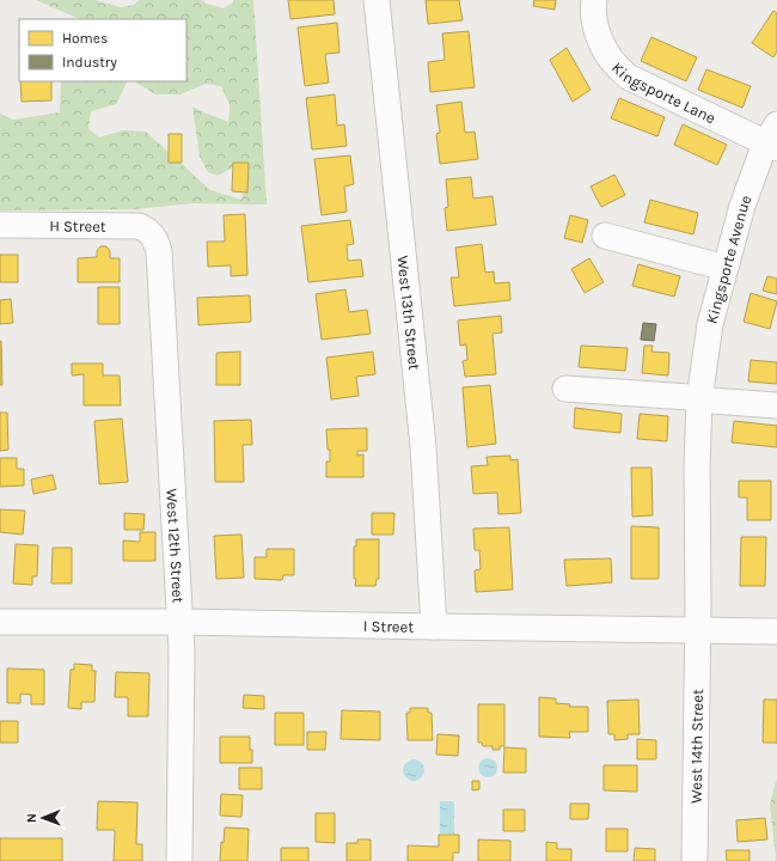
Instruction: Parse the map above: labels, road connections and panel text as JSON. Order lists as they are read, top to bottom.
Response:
{
  "streets": {
    "street": [
      "Kingsporte Lane",
      "H Street",
      "Kingsporte Avenue",
      "West 13th Street",
      "West 12th Street",
      "I Street",
      "West 14th Street"
    ]
  },
  "crossings": [
    ["Kingsporte Lane", "Kingsporte Avenue"],
    ["H Street", "West 12th Street"],
    ["Kingsporte Avenue", "I Street"],
    ["Kingsporte Avenue", "West 14th Street"],
    ["West 13th Street", "I Street"],
    ["West 12th Street", "I Street"],
    ["I Street", "West 14th Street"]
  ],
  "legend": ["Homes", "Industry"],
  "north": "left"
}
